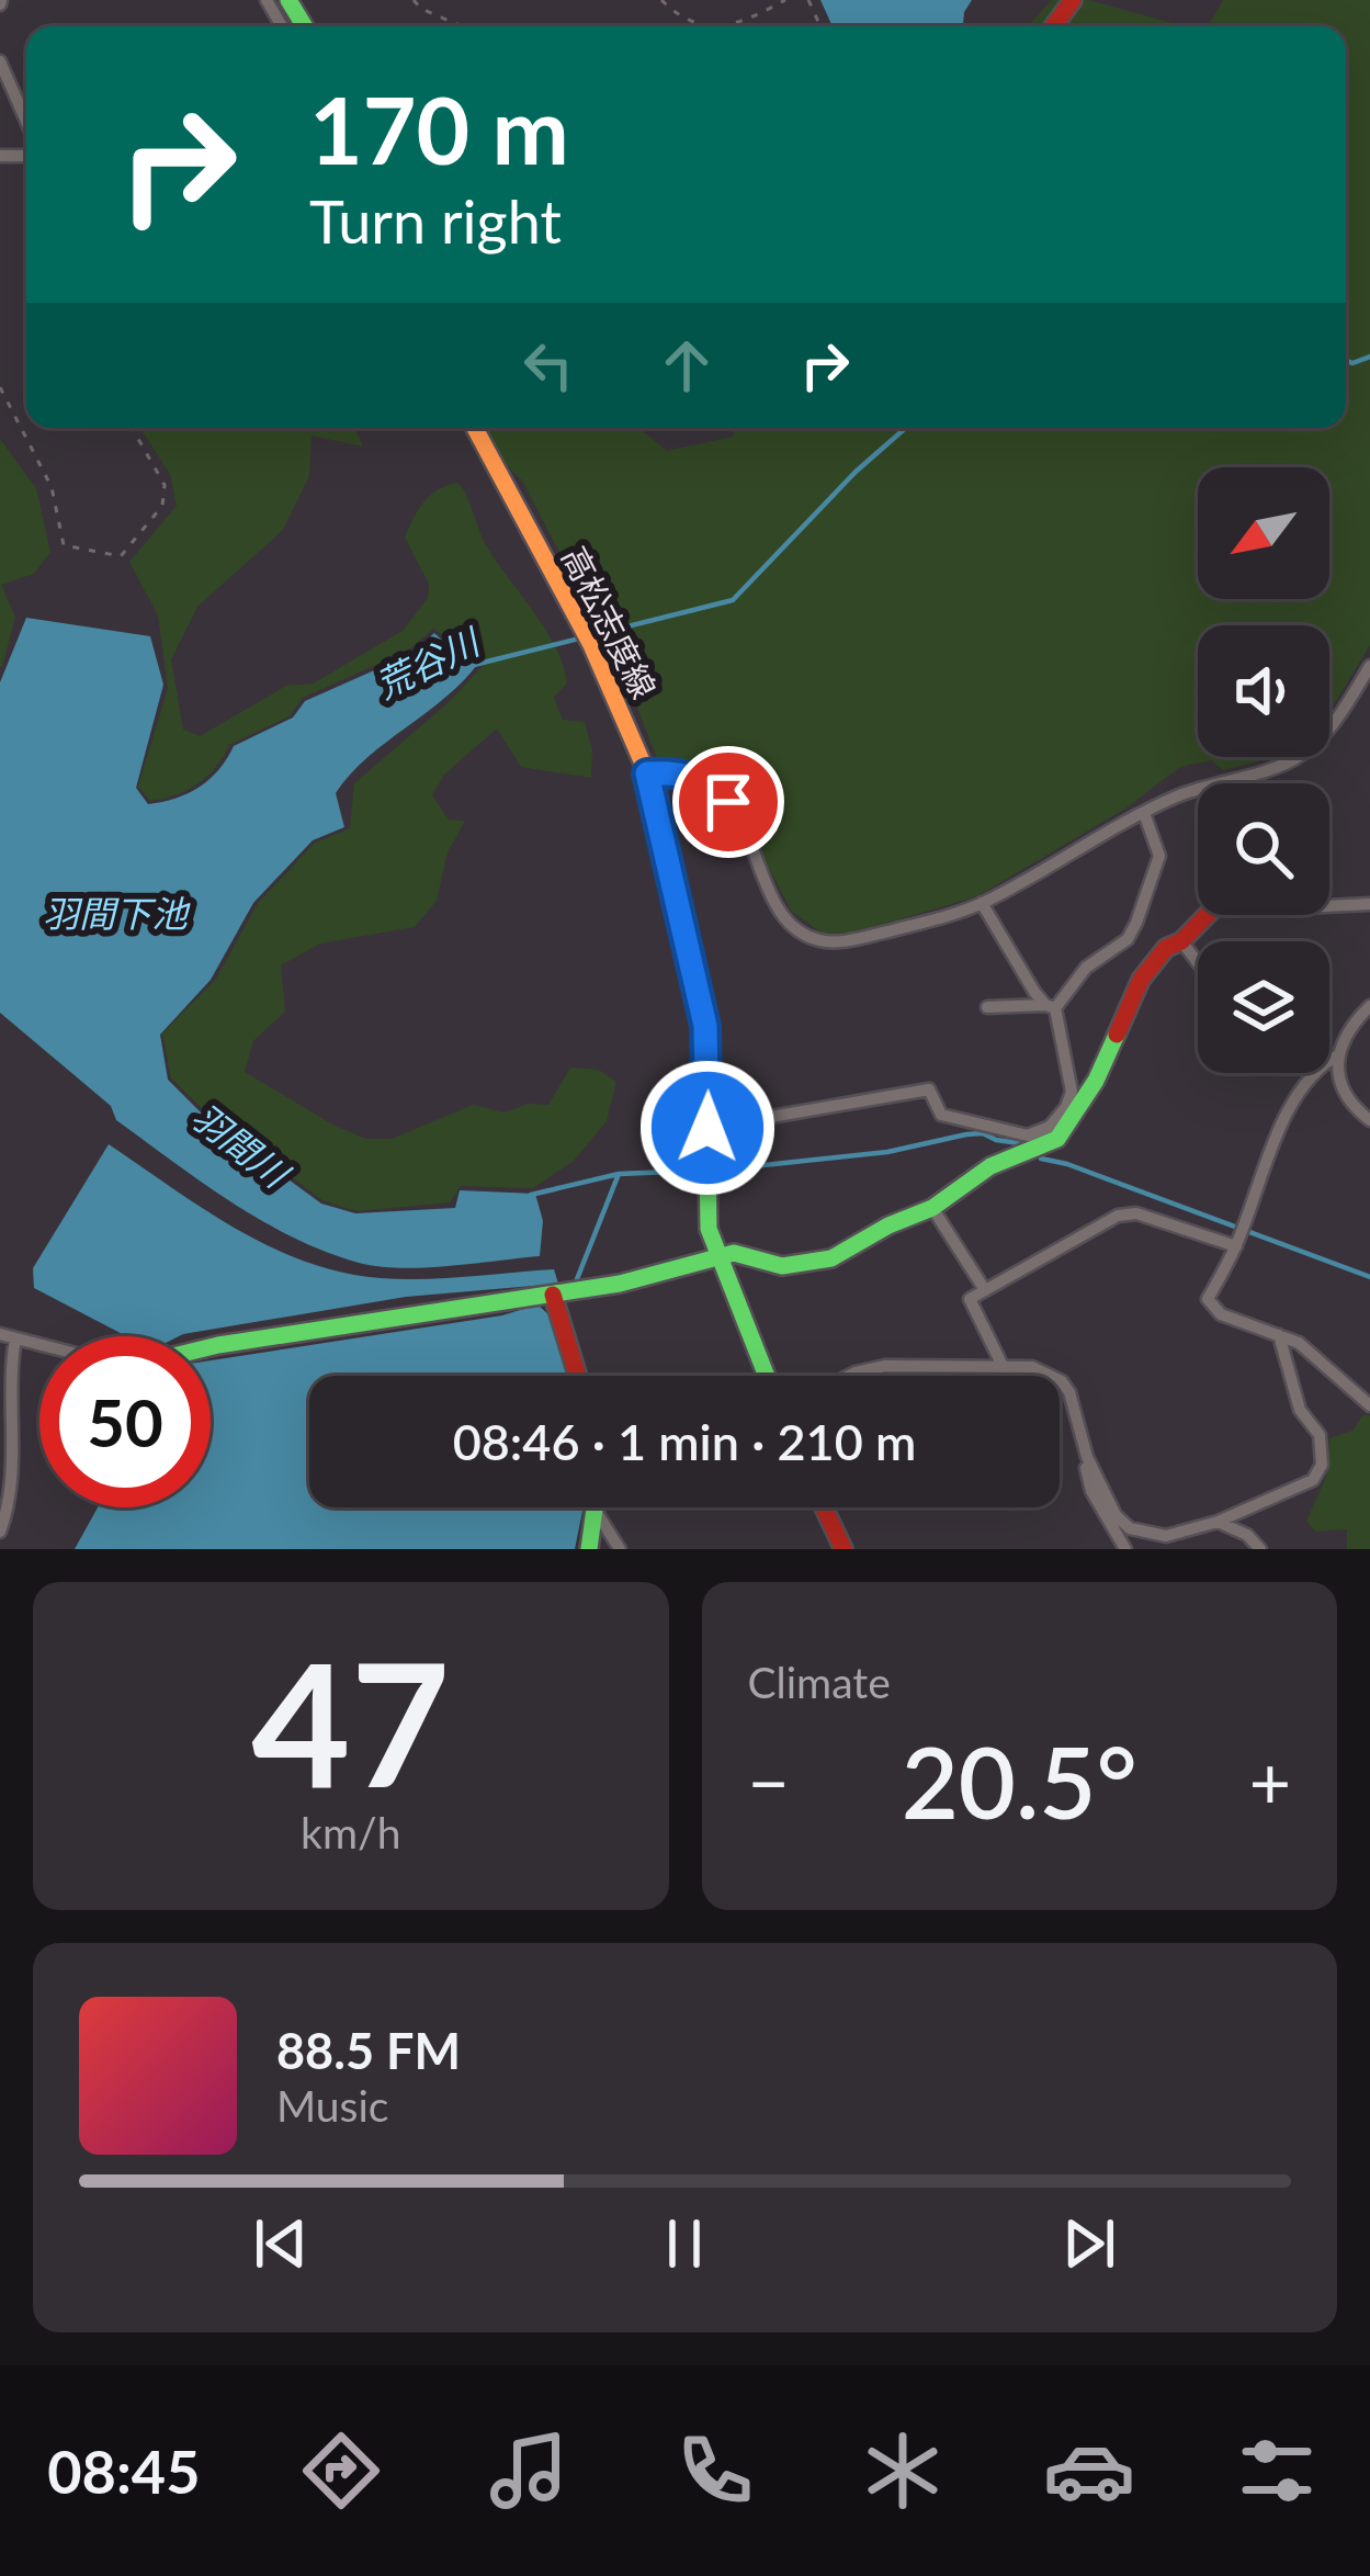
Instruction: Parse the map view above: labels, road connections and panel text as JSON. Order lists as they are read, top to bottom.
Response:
{
  "streets": {
    "street": ["高松志度線"]
  },
  "water": ["荒谷川", "羽間下池", "羽間川"],
  "north": "bottom left",
  "page": {
    "turn": ["170 m", "Turn right"],
    "limit": "50",
    "trip": "08:46 · 1 min · 210 m",
    "tile": [
      ["47", "km/h"],
      "Climate"
    ],
    "heat": ["−", "20.5°", "+"],
    "song": ["88.5 FM", "Music"],
    "tabs": "08:45"
  }
}
